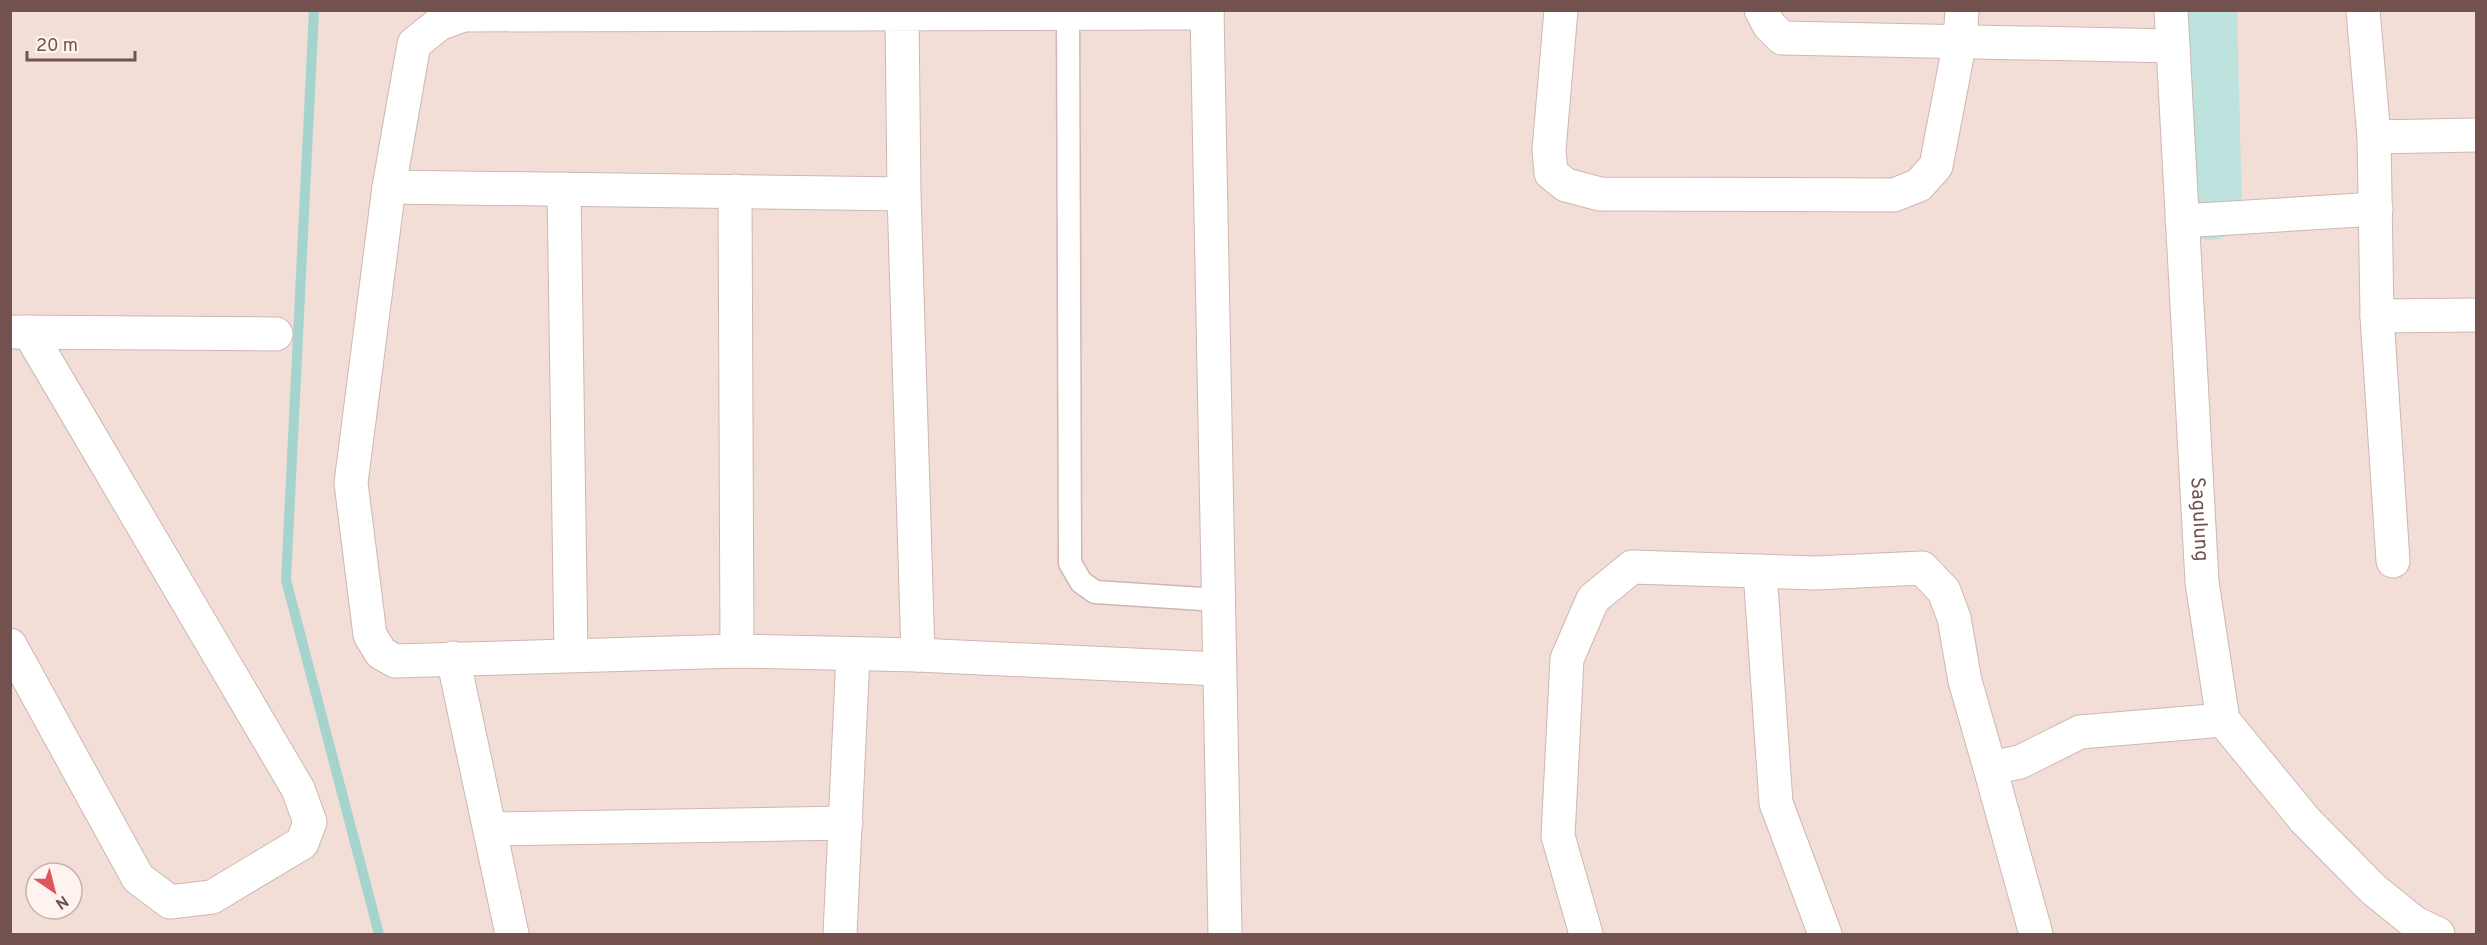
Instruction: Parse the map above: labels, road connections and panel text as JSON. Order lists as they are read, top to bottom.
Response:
{
  "streets": {
    "street": ["Sagulung"]
  },
  "scale_bar": "20 m",
  "north": "bottom right"
}
